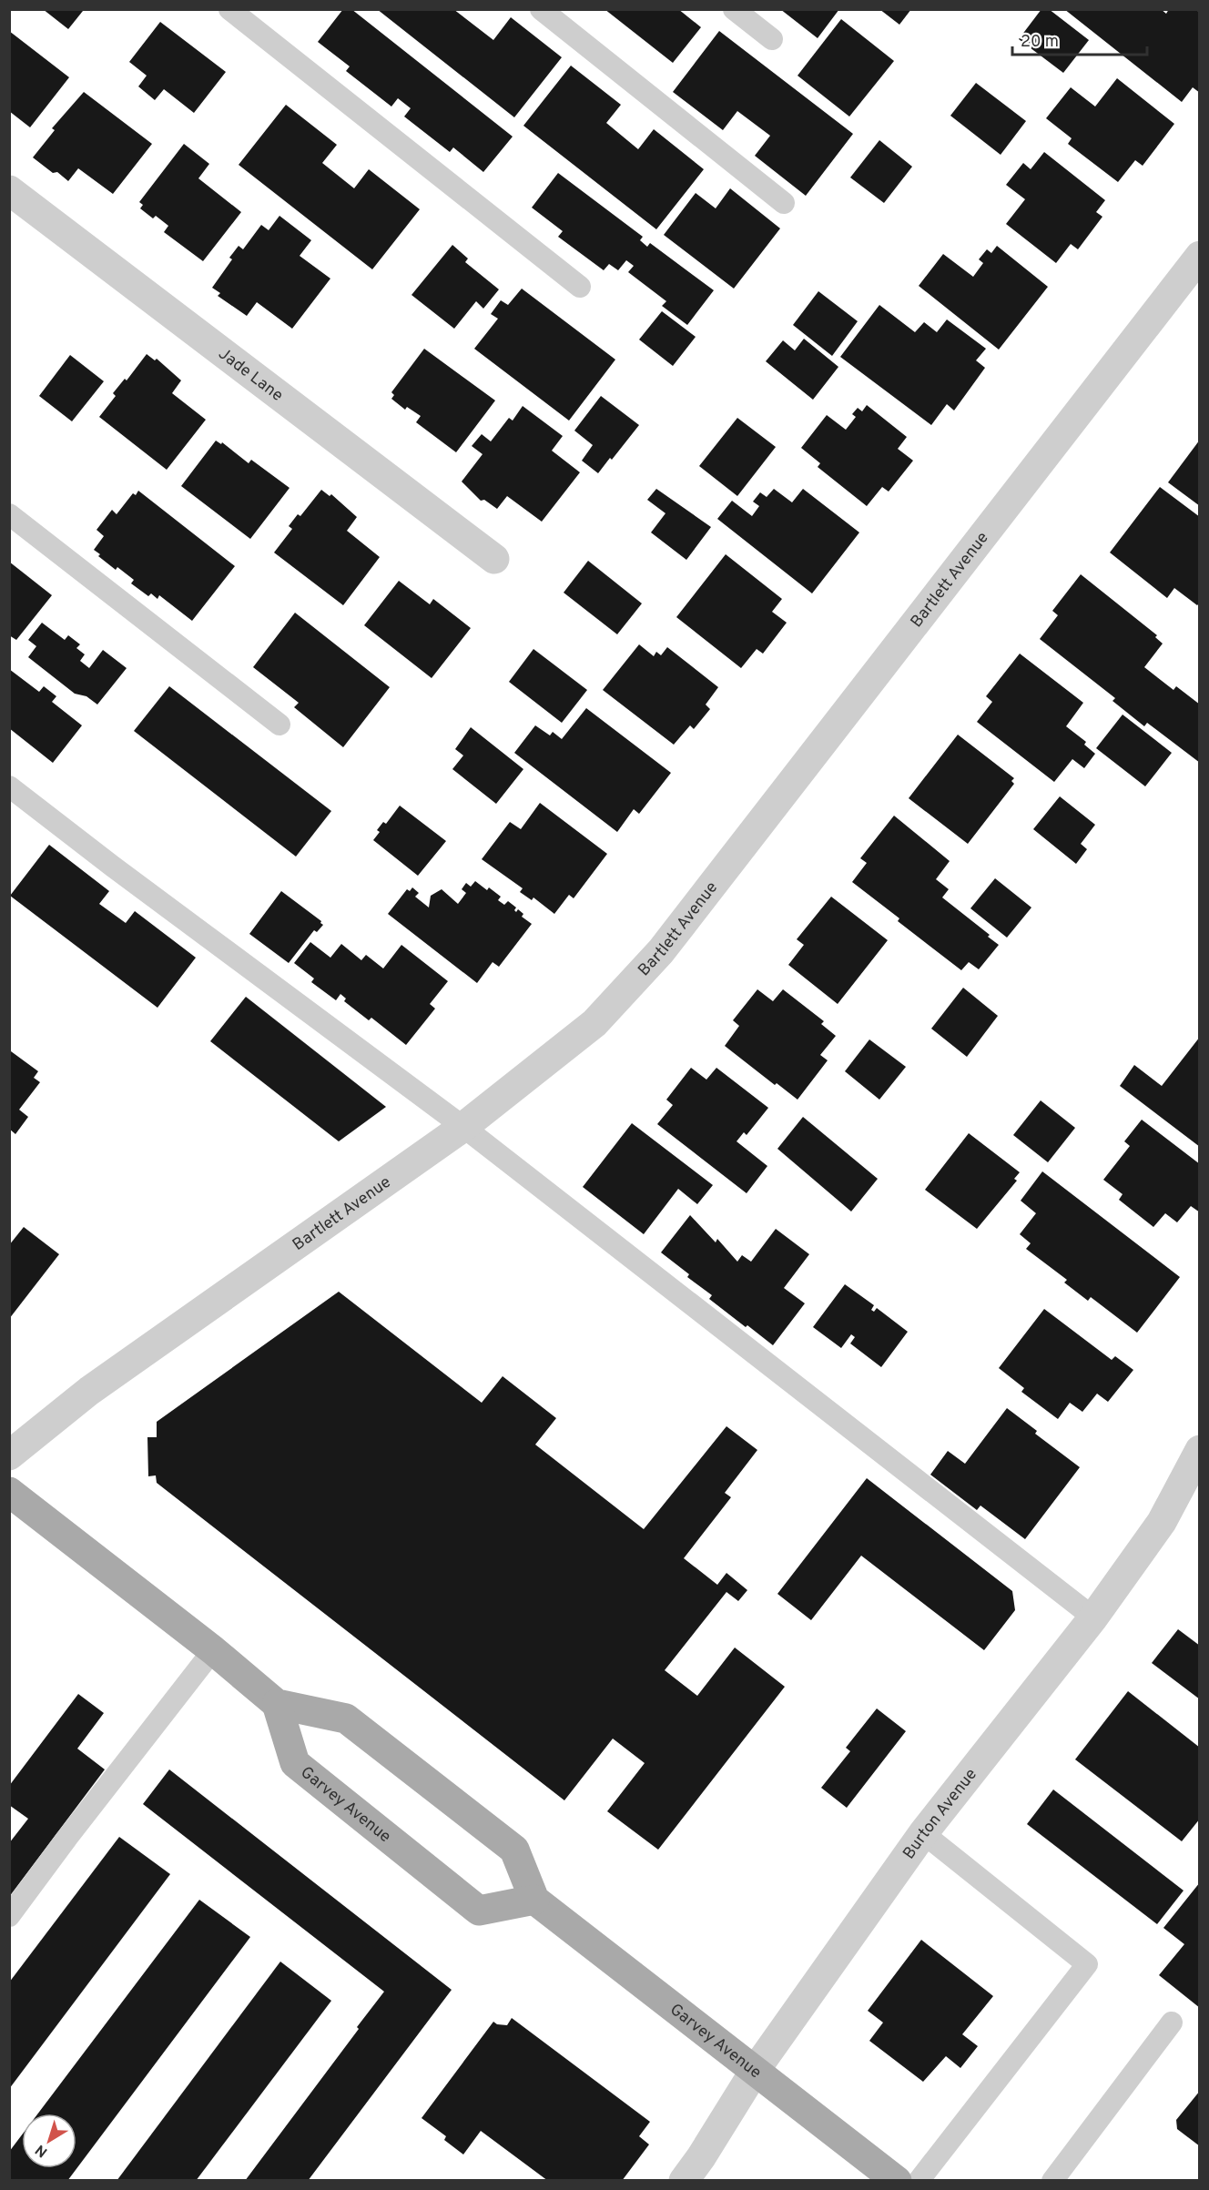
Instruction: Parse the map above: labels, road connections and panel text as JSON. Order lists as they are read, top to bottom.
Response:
{
  "streets": {
    "main road": ["Garvey Avenue"],
    "street": ["Jade Lane", "Bartlett Avenue", "Burton Avenue"]
  },
  "crossings": [
    ["Garvey Avenue", "Burton Avenue"]
  ],
  "scale_bar": "20 m",
  "north": "bottom left"
}
